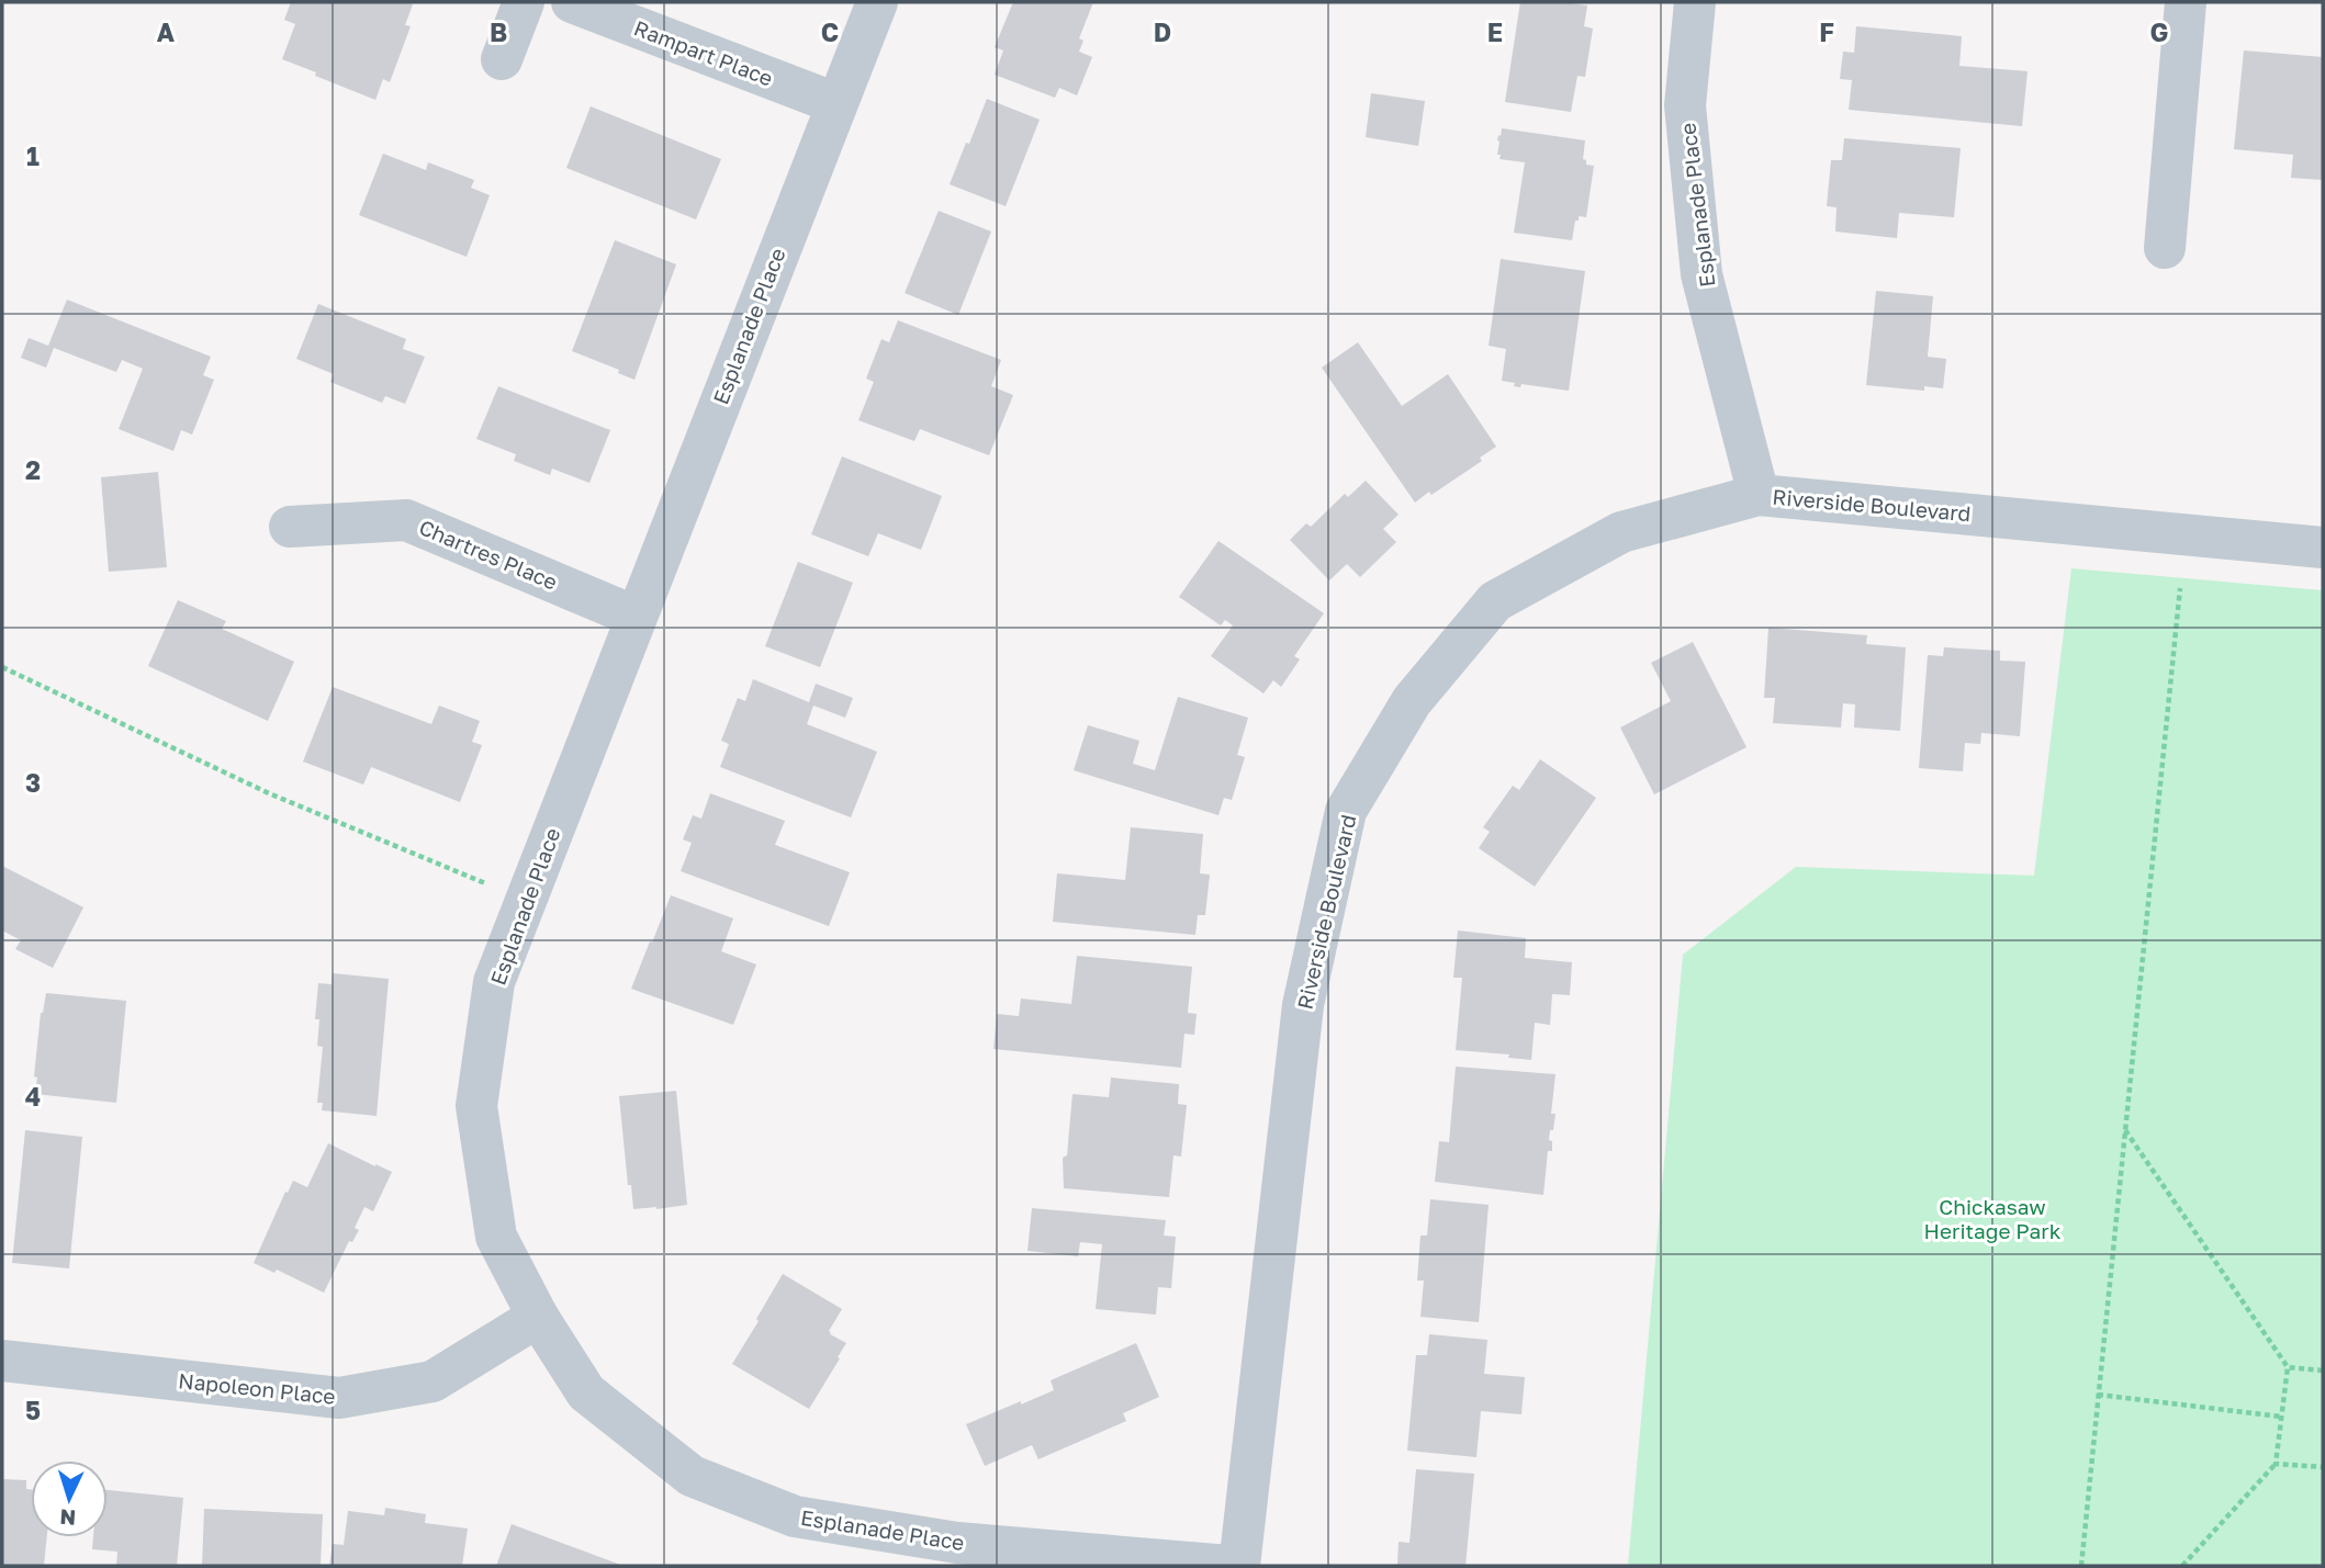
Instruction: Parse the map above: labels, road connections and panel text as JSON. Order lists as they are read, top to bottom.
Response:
{
  "streets": {
    "street": [
      "Rampart Place",
      "Esplanade Place",
      "Riverside Boulevard",
      "Chartres Place",
      "Napoleon Place"
    ]
  },
  "crossings": [
    ["Rampart Place", "Esplanade Place"],
    ["Esplanade Place", "Riverside Boulevard"],
    ["Esplanade Place", "Chartres Place"],
    ["Esplanade Place", "Napoleon Place"]
  ],
  "parks": ["Chickasaw Heritage Park"],
  "north": "bottom",
  "grid": {
    "columns": [
      "A",
      "B",
      "C",
      "D",
      "E",
      "F",
      "G"
    ],
    "rows": [
      "1",
      "2",
      "3",
      "4",
      "5"
    ]
  }
}
